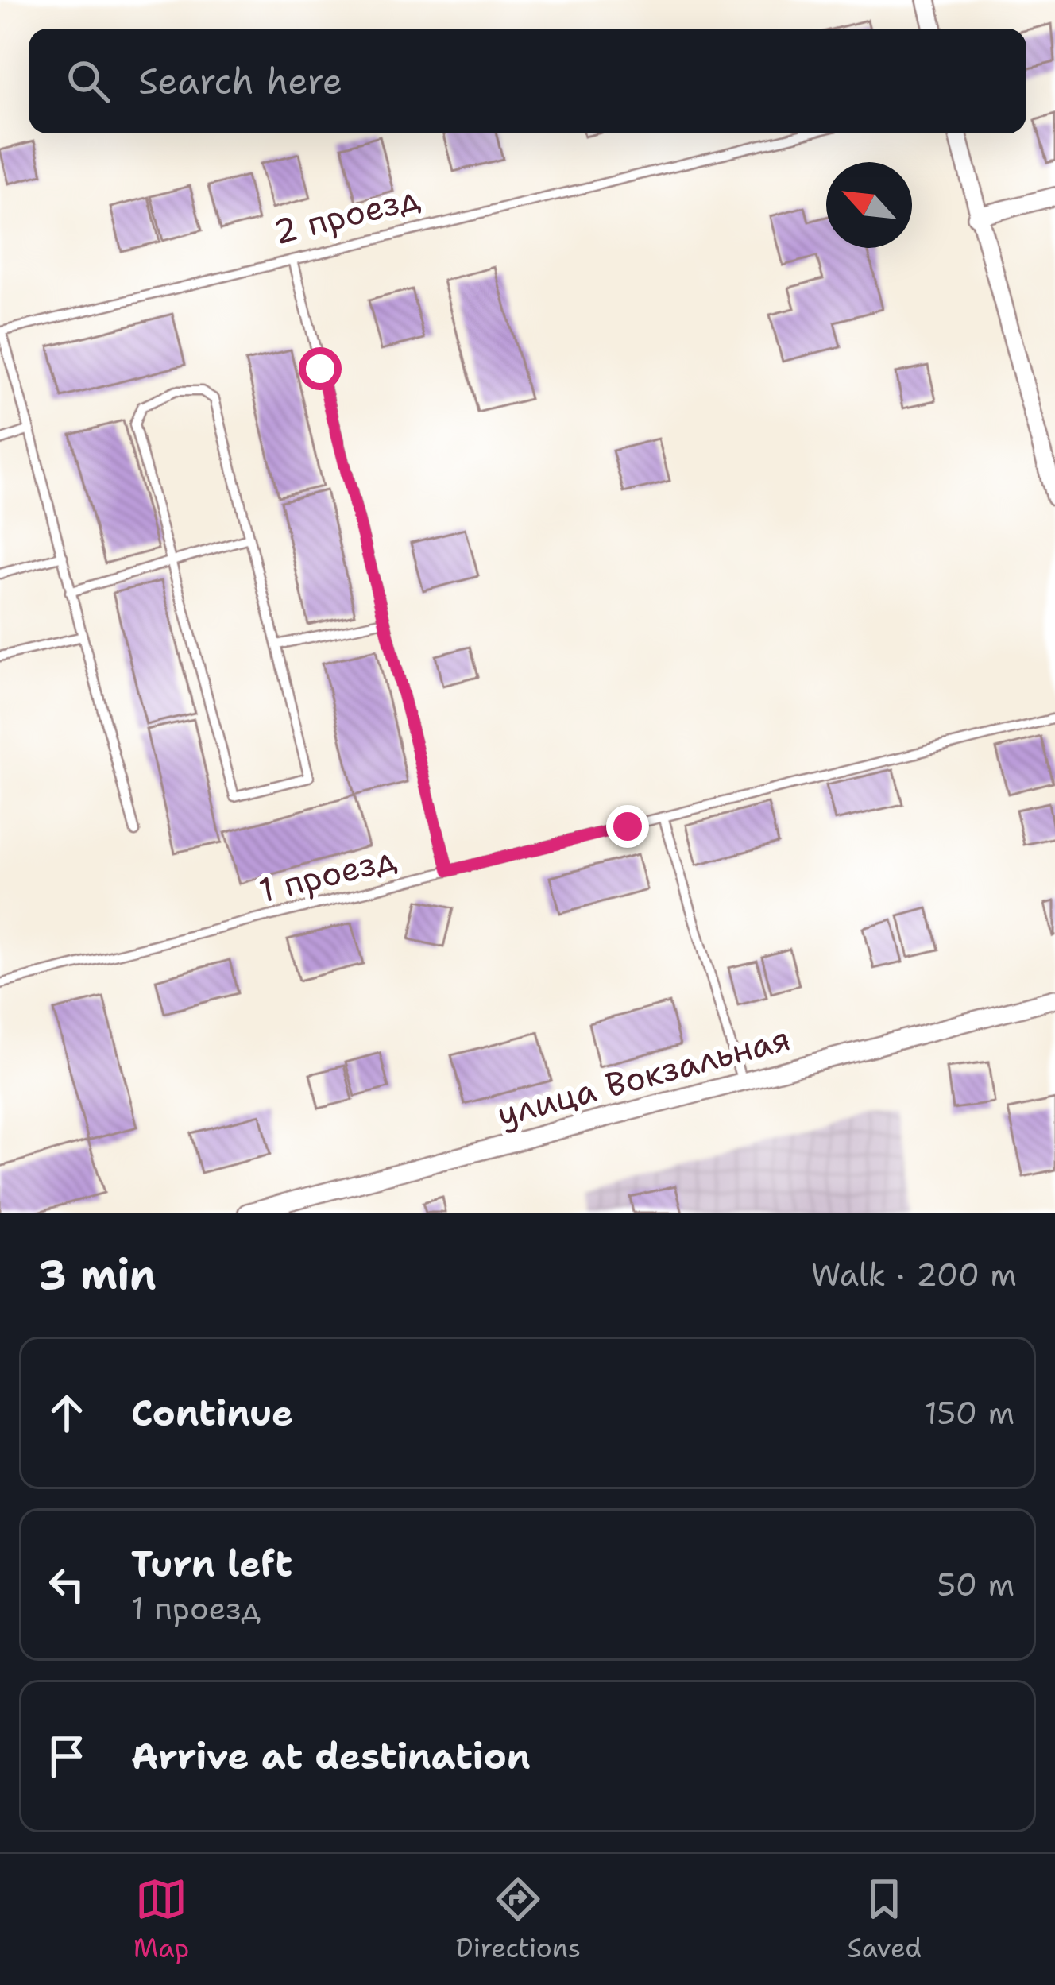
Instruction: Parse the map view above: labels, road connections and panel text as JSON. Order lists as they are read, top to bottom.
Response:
{
  "streets": {
    "street": ["улица Вокзальная"],
    "lane": ["2 проезд", "1 проезд"]
  },
  "north": "top left",
  "page": {
    "search": "Search here",
    "heading": ["3 min", "Walk · 200 m"],
    "list": [
      ["Continue", "150 m"],
      ["Turn left", "1 проезд", "50 m"],
      "Arrive at destination"
    ],
    "nav": ["Map", "Directions", "Saved"]
  }
}
